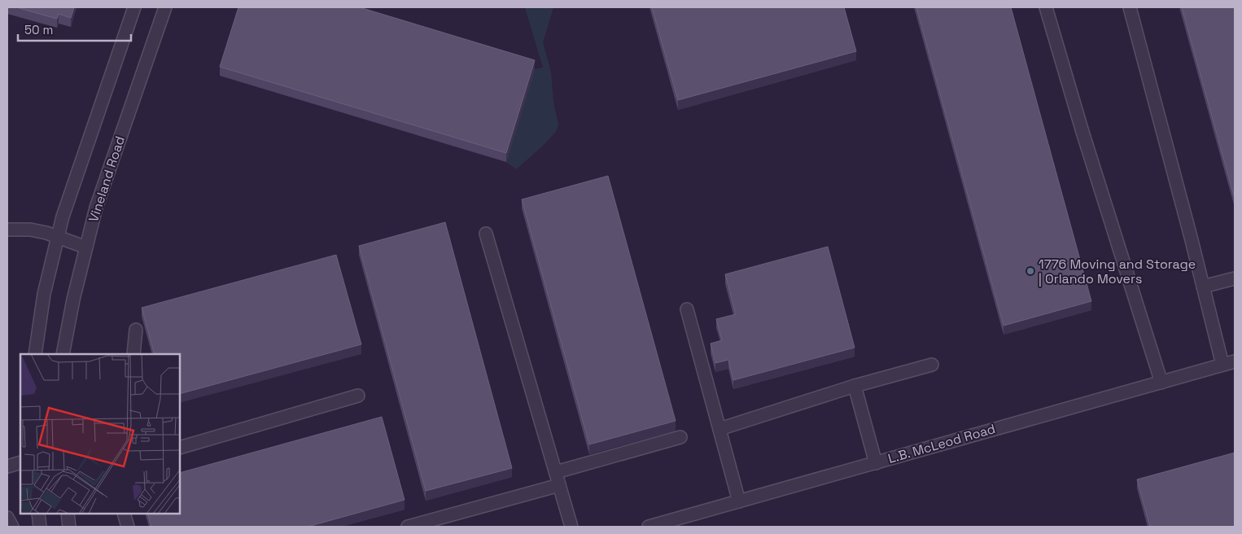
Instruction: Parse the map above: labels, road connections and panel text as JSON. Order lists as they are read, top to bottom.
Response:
{
  "streets": {
    "street": ["Vineland Road", "L.B. McLeod Road"]
  },
  "places": ["1776 Moving and Storage | Orlando Movers"],
  "scale_bar": "50 m"
}
